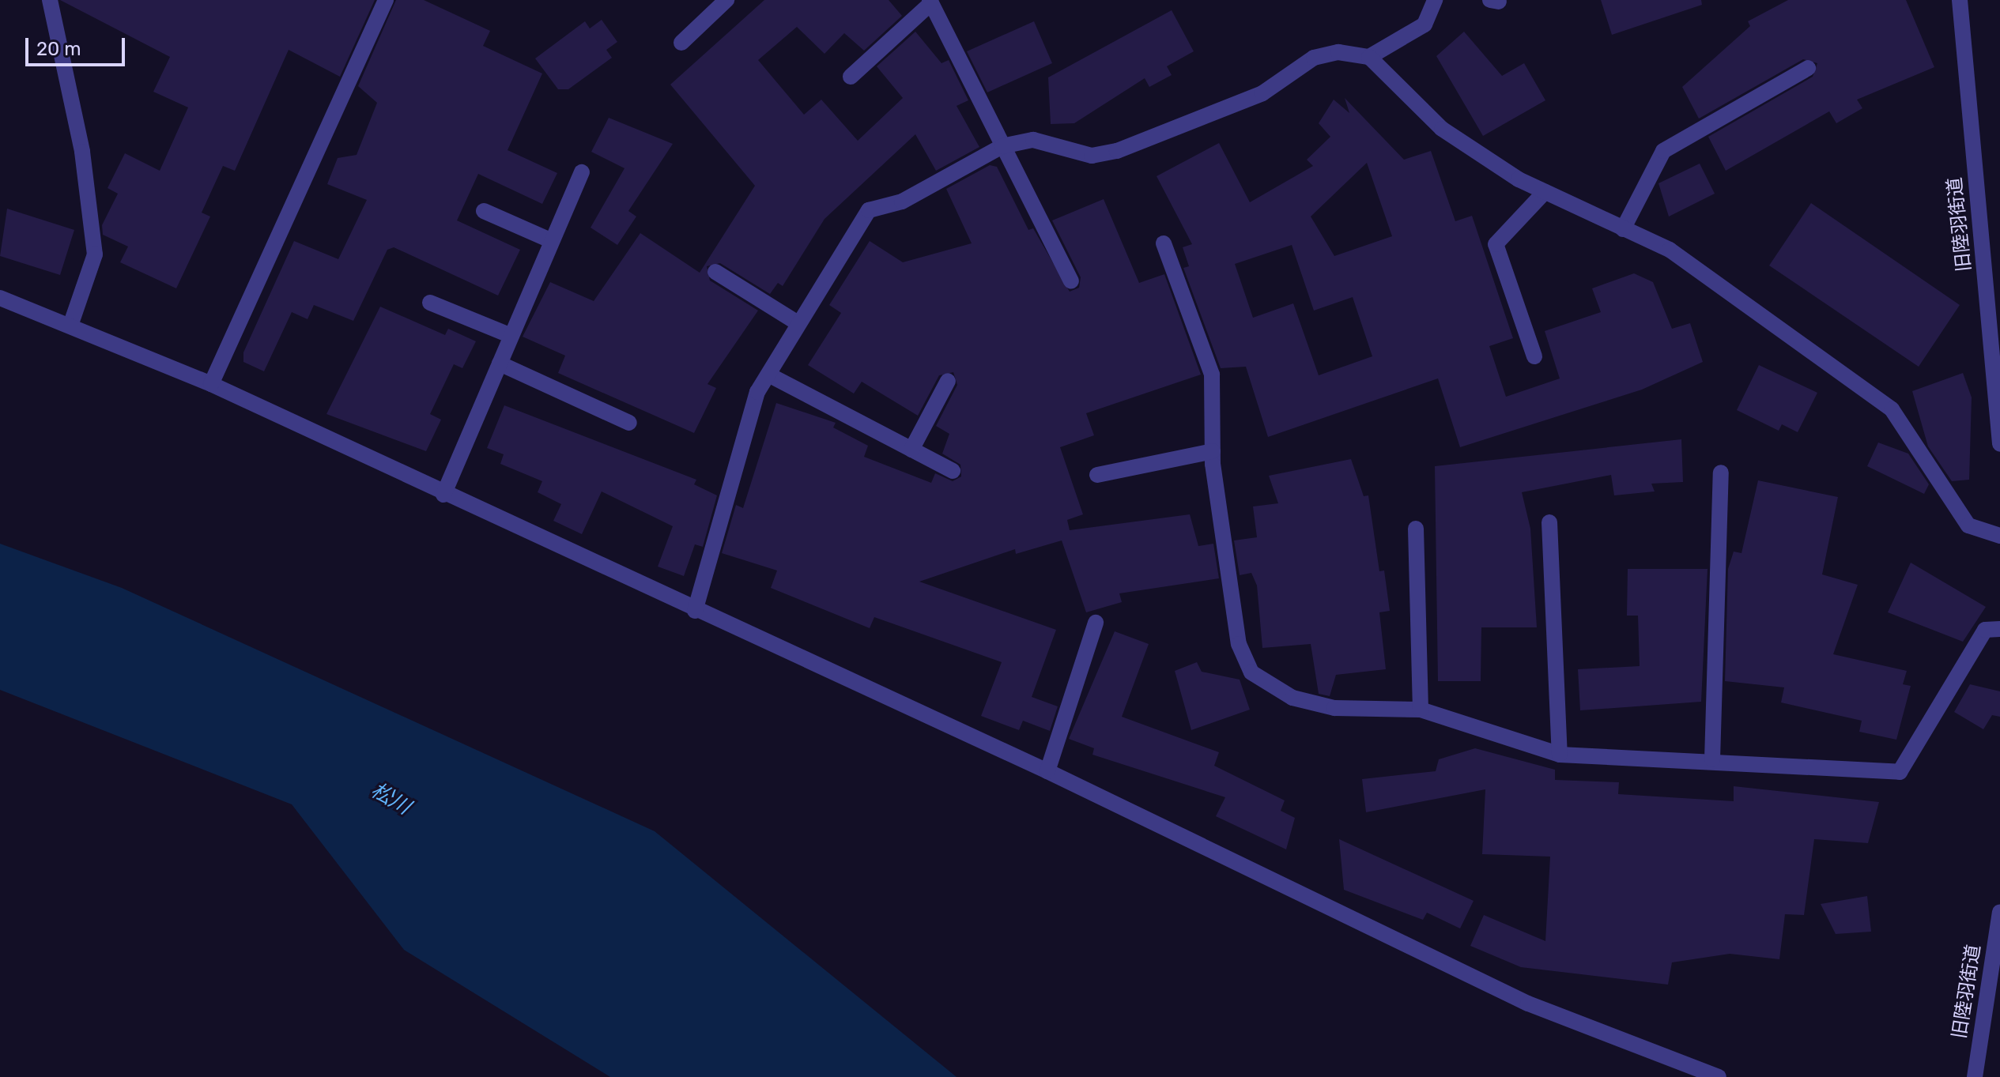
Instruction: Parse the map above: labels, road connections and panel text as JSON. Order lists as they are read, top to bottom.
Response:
{
  "streets": {
    "street": ["旧陸羽街道"]
  },
  "water": ["松川"],
  "scale_bar": "20 m"
}
